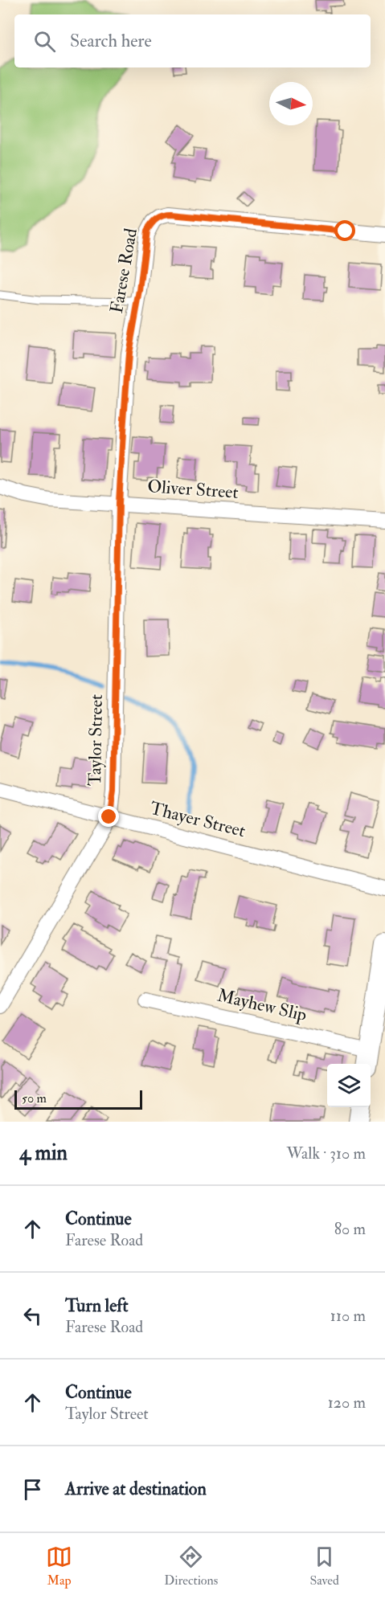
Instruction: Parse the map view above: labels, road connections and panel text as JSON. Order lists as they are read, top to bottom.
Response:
{
  "streets": {
    "street": [
      "Farese Road",
      "Oliver Street",
      "Taylor Street",
      "Thayer Street",
      "Mayhew Slip"
    ]
  },
  "crossings": [
    ["Farese Road", "Oliver Street"],
    ["Farese Road", "Taylor Street"],
    ["Oliver Street", "Taylor Street"],
    ["Taylor Street", "Thayer Street"]
  ],
  "scale_bar": "50 m",
  "north": "right",
  "page": {
    "search": "Search here",
    "scale": "50 m",
    "heading": ["4 min", "Walk · 310 m"],
    "list": [
      ["Continue", "Farese Road", "80 m"],
      ["Turn left", "Farese Road", "110 m"],
      ["Continue", "Taylor Street", "120 m"],
      "Arrive at destination"
    ],
    "nav": ["Map", "Directions", "Saved"]
  }
}
